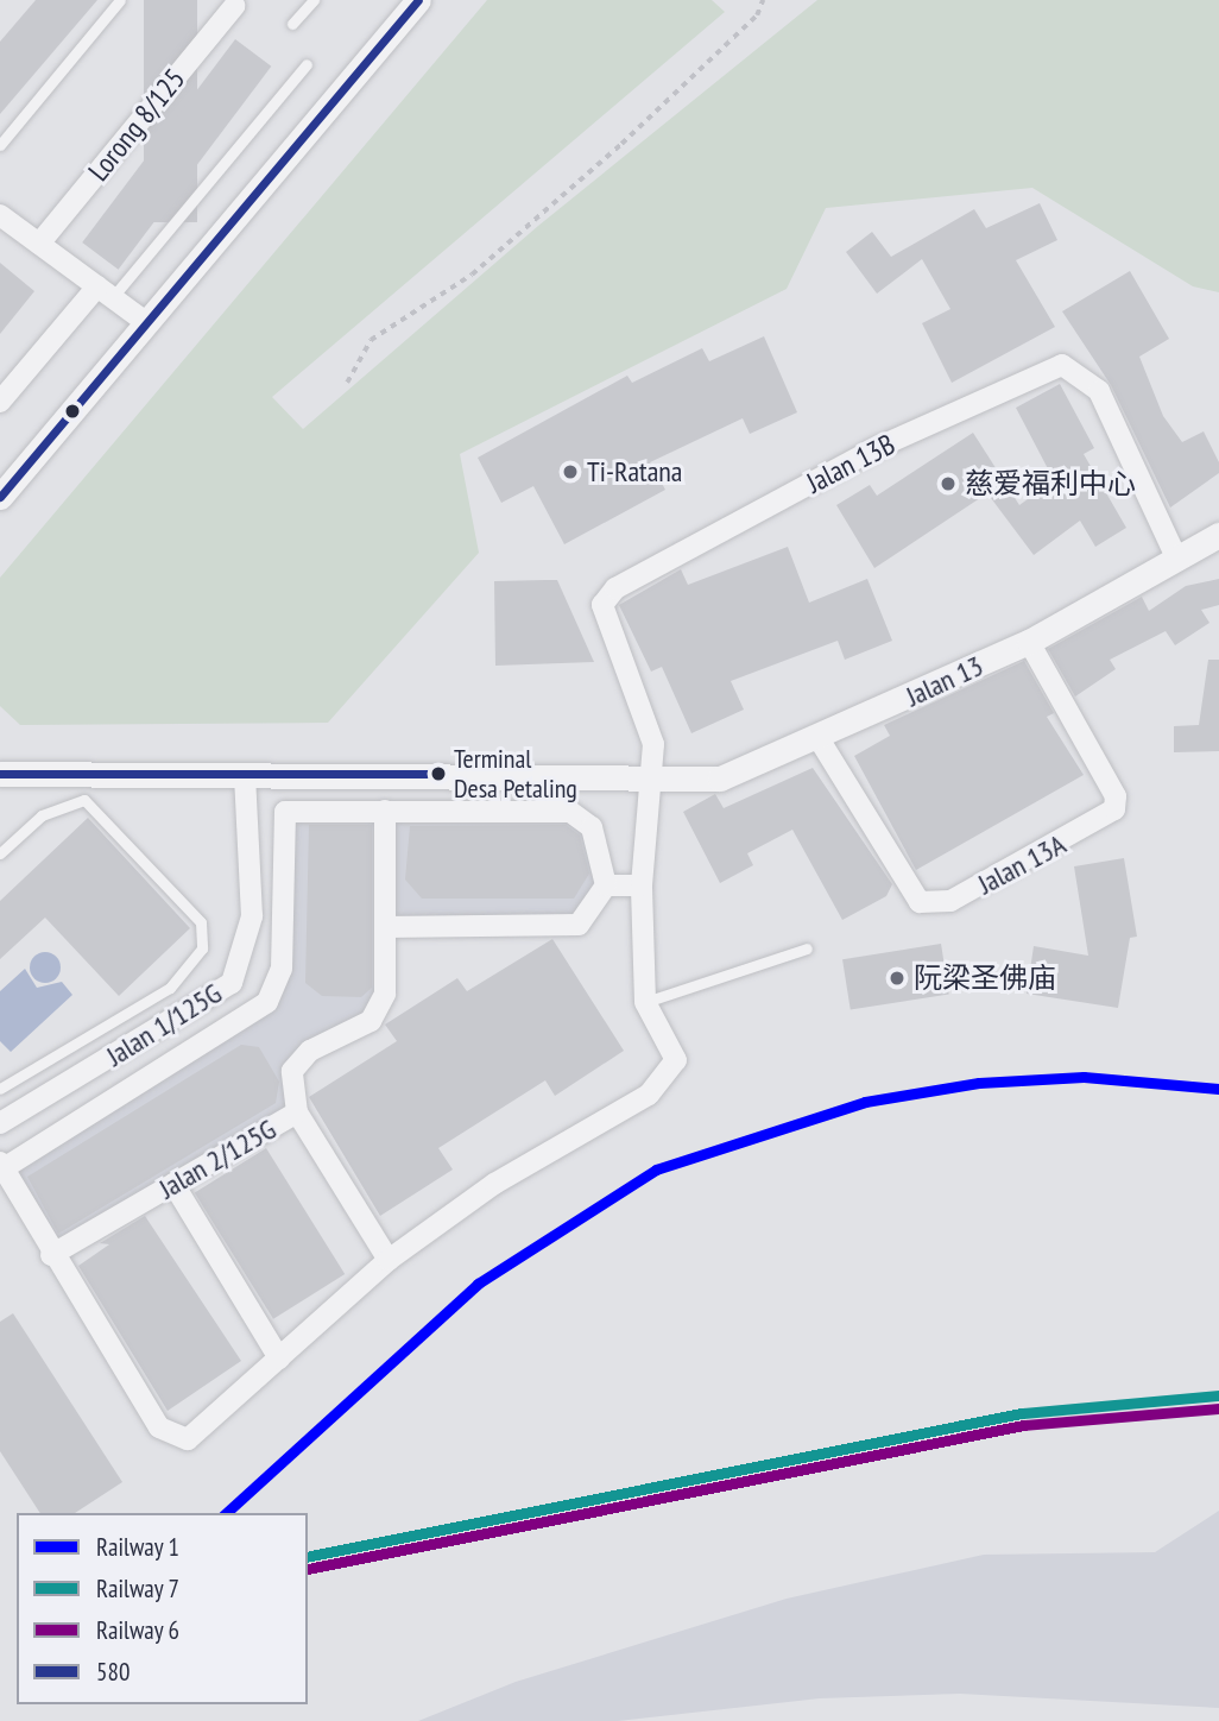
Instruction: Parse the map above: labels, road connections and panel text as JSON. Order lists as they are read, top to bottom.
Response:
{
  "streets": {
    "street": [
      "Lorong 8/125",
      "Jalan 13B",
      "Jalan 13",
      "Jalan 13A",
      "Jalan 1/125G",
      "Jalan 2/125G"
    ]
  },
  "crossings": [
    ["Jalan 13B", "Jalan 13"],
    ["Jalan 13", "Jalan 13A"],
    ["Jalan 13", "Jalan 1/125G"]
  ],
  "places": [
    "Ti-Ratana",
    "慈爱福利中心",
    "Terminal Desa Petaling",
    "阮梁圣佛庙"
  ],
  "lines": [
    "transit line 580",
    "rail line 1",
    "rail line 7",
    "rail line 6"
  ],
  "legend": [
    "Railway 1",
    "Railway 7",
    "Railway 6",
    "580"
  ]
}
